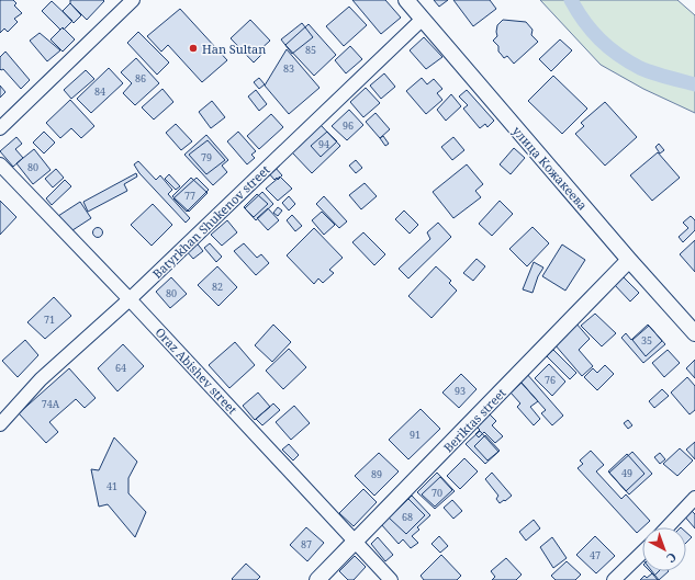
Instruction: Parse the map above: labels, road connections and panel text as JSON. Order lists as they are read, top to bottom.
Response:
{
  "streets": {
    "street": [
      "улица Кожакеева",
      "Batyrkhan Shukenov street",
      "Oraz Abishev street",
      "Beriktas street"
    ]
  },
  "crossings": [
    ["улица Кожакеева", "Batyrkhan Shukenov street"],
    ["улица Кожакеева", "Beriktas street"],
    ["Batyrkhan Shukenov street", "Oraz Abishev street"],
    ["Oraz Abishev street", "Beriktas street"]
  ],
  "places": ["Han Sultan"],
  "house_numbers": [
    "85",
    "83",
    "86",
    "84",
    "96",
    "94",
    "79",
    "80",
    "77",
    "82",
    "80",
    "71",
    "35",
    "64",
    "76",
    "93",
    "74А",
    "91",
    "49",
    "89",
    "41",
    "70",
    "68",
    "87",
    "47"
  ],
  "north": "bottom right"
}
